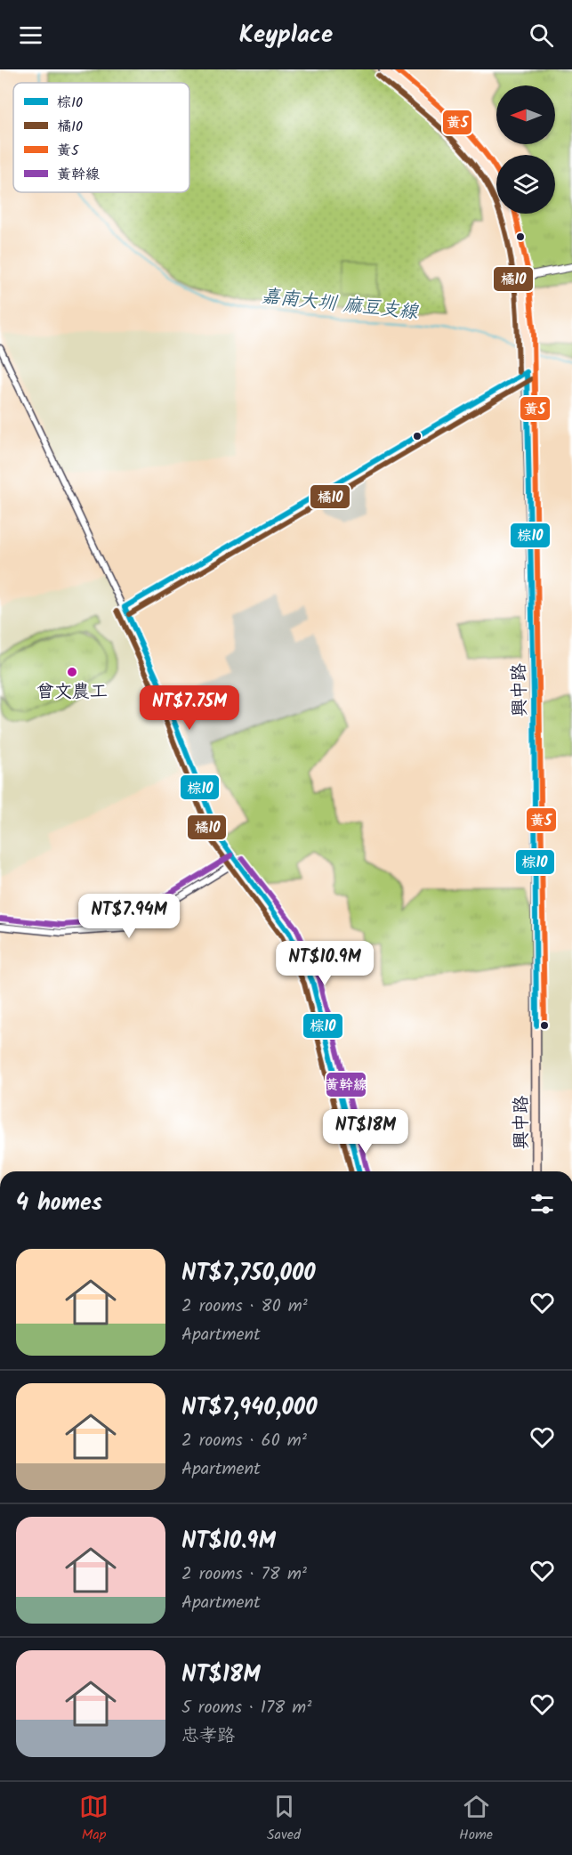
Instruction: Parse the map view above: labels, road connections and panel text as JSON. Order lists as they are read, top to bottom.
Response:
{
  "streets": {
    "main road": ["興中路"]
  },
  "water": ["嘉南大圳 麻豆支線"],
  "places": ["曾文農工"],
  "lines": [
    "transit line 黃5",
    "transit line 橘10",
    "transit line 棕10",
    "transit line 黃幹線"
  ],
  "legend": [
    "棕10",
    "橘10",
    "黃5",
    "黃幹線"
  ],
  "north": "left",
  "page": {
    "header": "Keyplace",
    "price": [
      "NT$7.75M",
      "NT$7.94M",
      "NT$10.9M",
      "NT$18M"
    ],
    "heading": "4 homes",
    "list": [
      {
        "name": "NT$7,750,000",
        "note": "2 rooms · 80 m² · Apartment"
      },
      {
        "name": "NT$7,940,000",
        "note": "2 rooms · 60 m² · Apartment"
      },
      {
        "name": "NT$10.9M",
        "note": "2 rooms · 78 m² · Apartment"
      },
      {
        "name": "NT$18M",
        "note": "5 rooms · 178 m² · 忠孝路"
      }
    ],
    "tabs": ["Map", "Saved", "Home"]
  }
}
